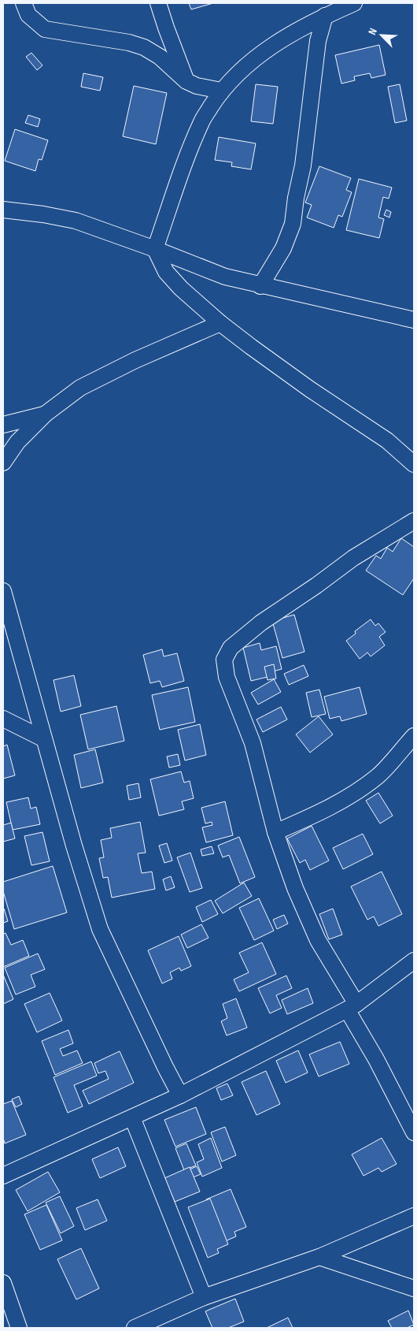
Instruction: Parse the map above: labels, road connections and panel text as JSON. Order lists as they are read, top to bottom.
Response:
{
  "north": "top left"
}
